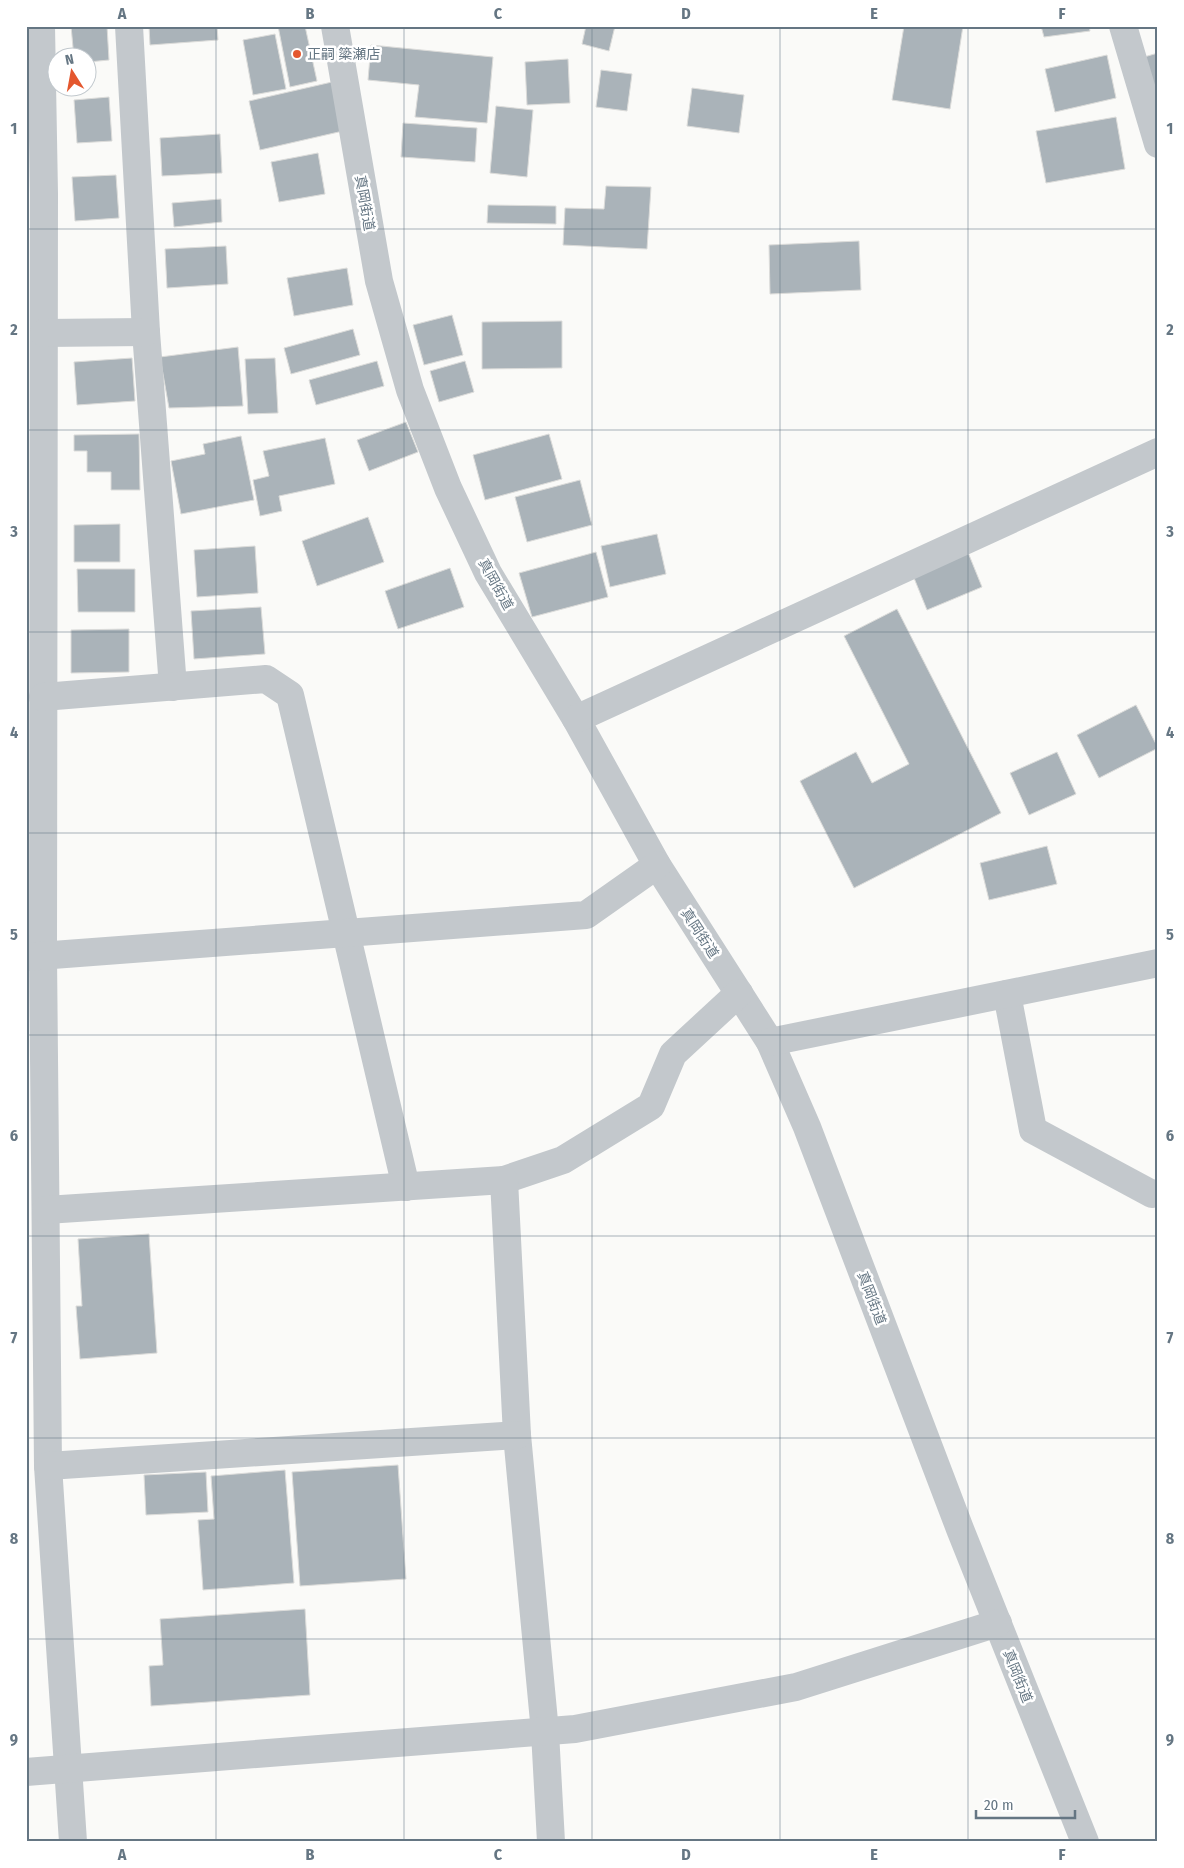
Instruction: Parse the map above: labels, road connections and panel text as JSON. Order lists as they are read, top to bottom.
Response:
{
  "streets": {
    "street": ["真岡街道"]
  },
  "places": ["正嗣 簗瀬店"],
  "scale_bar": "20 m",
  "north": "top",
  "grid": {
    "columns": [
      "A",
      "B",
      "C",
      "D",
      "E",
      "F"
    ],
    "rows": [
      "1",
      "2",
      "3",
      "4",
      "5",
      "6",
      "7",
      "8",
      "9"
    ]
  }
}
